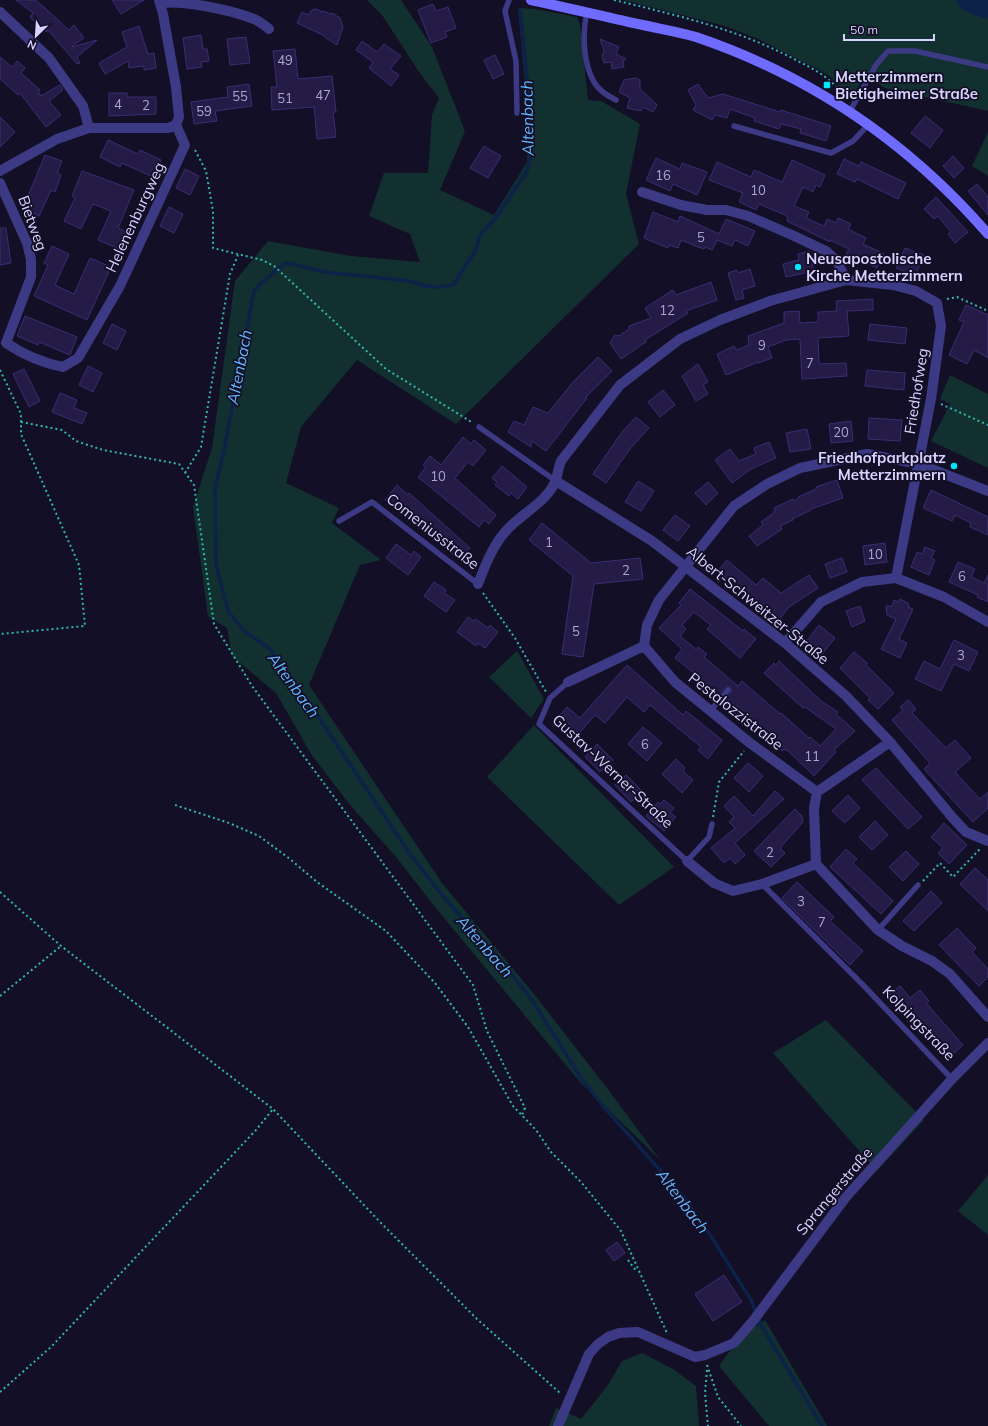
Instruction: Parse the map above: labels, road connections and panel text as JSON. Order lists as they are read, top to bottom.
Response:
{
  "streets": {
    "street": [
      "Helenenburgweg",
      "Bietweg",
      "Friedhofweg",
      "Comeniusstraße",
      "Albert-Schweitzer-Straße",
      "Pestalozzistraße",
      "Gustav-Werner-Straße",
      "Sprangerstraße"
    ],
    "lane": ["Kolpingstraße"]
  },
  "crossings": [
    ["Helenenburgweg", "Bietweg"],
    ["Comeniusstraße", "Albert-Schweitzer-Straße"],
    ["Gustav-Werner-Straße", "Kolpingstraße"],
    ["Kolpingstraße", "Sprangerstraße"]
  ],
  "water": ["Altenbach"],
  "places": {
    "transit": ["Metterzimmern Bietigheimer Straße"],
    "other": ["Neusapostolische Kirche Metterzimmern", "Friedhofparkplatz Metterzimmern"]
  },
  "house_numbers": [
    "49",
    "47",
    "55",
    "51",
    "4",
    "2",
    "59",
    "16",
    "10",
    "5",
    "12",
    "9",
    "7",
    "20",
    "10",
    "1",
    "10",
    "2",
    "6",
    "5",
    "3",
    "6",
    "11",
    "2",
    "3",
    "7"
  ],
  "scale_bar": "50 m",
  "north": "bottom left"
}
